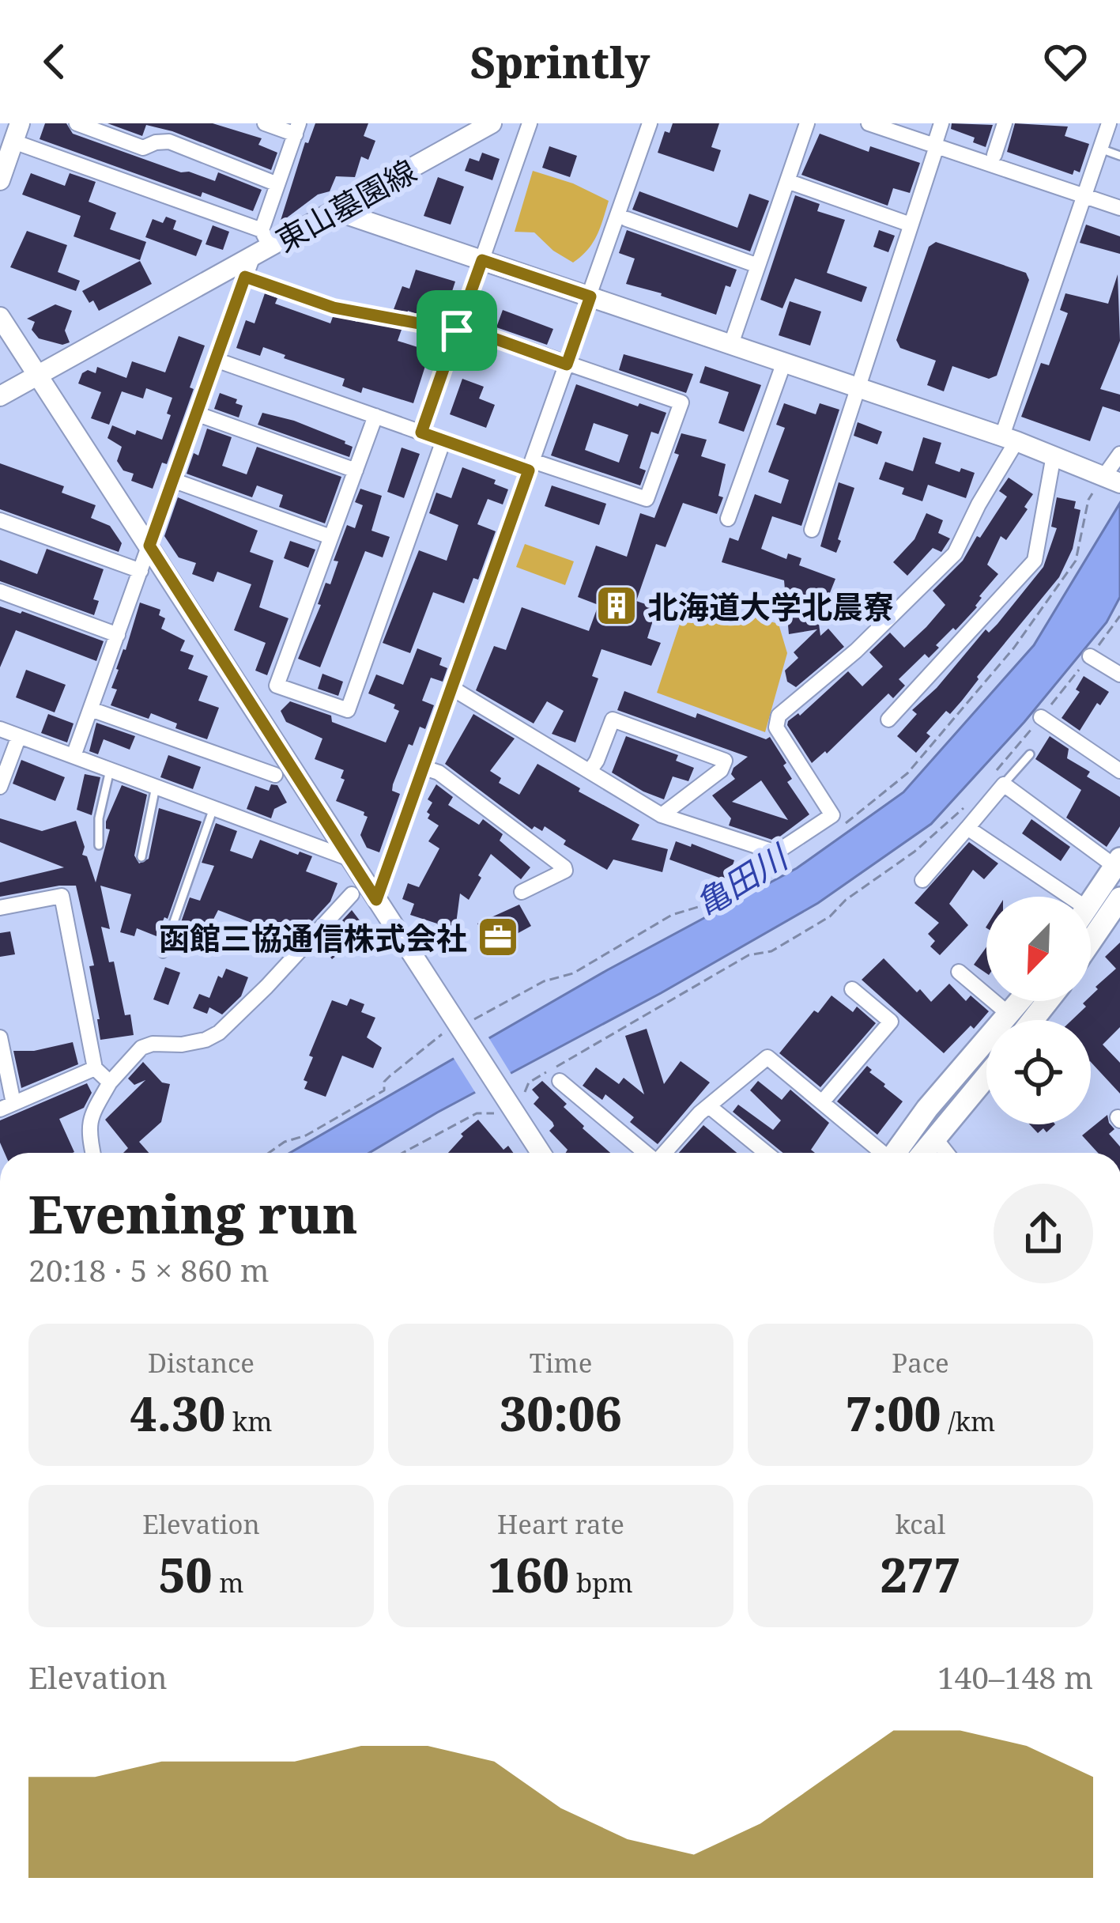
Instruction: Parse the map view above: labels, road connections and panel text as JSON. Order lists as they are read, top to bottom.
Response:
{
  "streets": {
    "street": ["東山墓園線"]
  },
  "water": ["亀田川"],
  "places": {
    "building": ["北海道大学北晨寮"],
    "office": ["函館三協通信株式会社"]
  },
  "north": "bottom left",
  "page": {
    "header": "Sprintly",
    "heading": ["Evening run", "20:18 · 5 × 860 m"],
    "stats": [
      ["Distance", "4.30 km"],
      ["Time", "30:06"],
      ["Pace", "7:00 /km"],
      ["Elevation", "50 m"],
      ["Heart rate", "160 bpm"],
      ["kcal", "277"]
    ],
    "chart": ["Elevation", "140–148 m"]
  }
}
